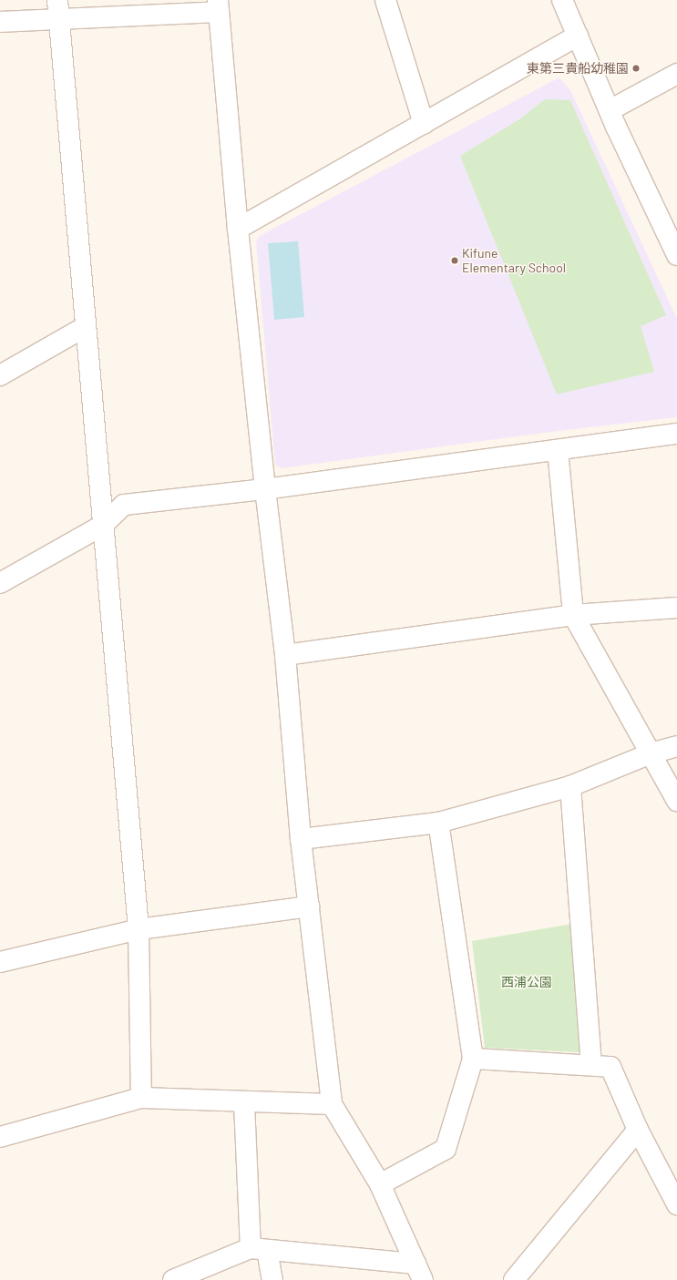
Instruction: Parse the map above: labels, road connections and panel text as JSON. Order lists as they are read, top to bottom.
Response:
{
  "parks": ["西浦公園"],
  "places": ["東第三貴船幼稚園", "Kifune Elementary School"]
}
